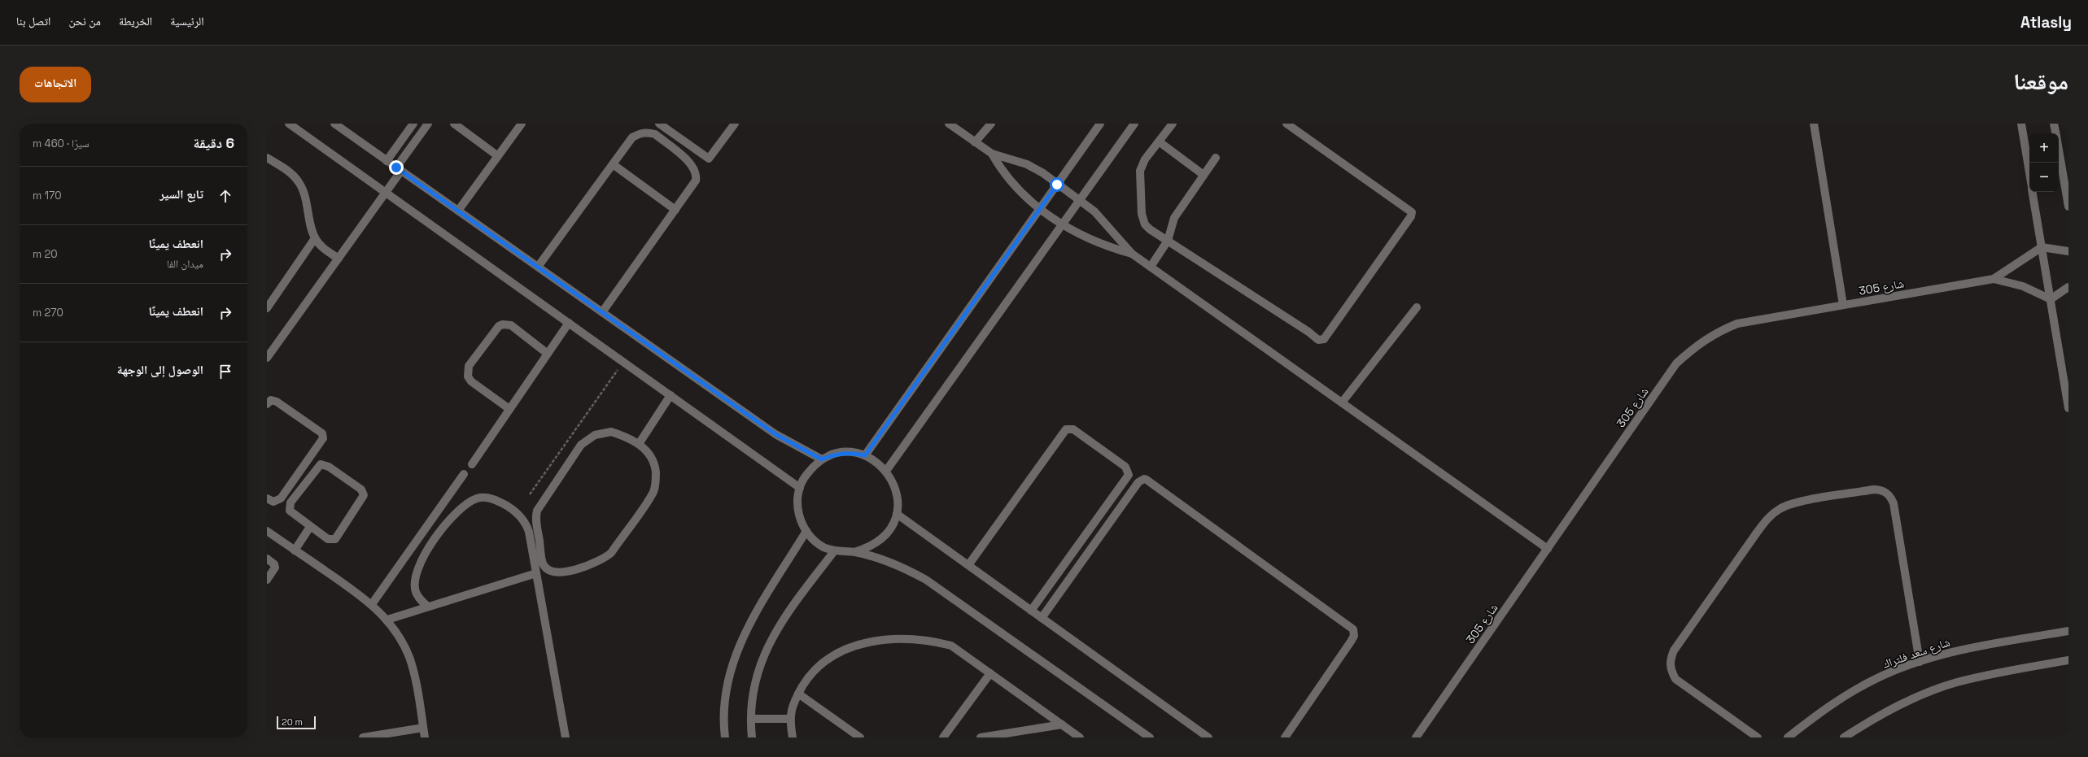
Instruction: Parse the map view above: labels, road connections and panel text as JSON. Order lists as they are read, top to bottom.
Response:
{
  "streets": {
    "street": ["شارع 305", "شارع سعد فلتراك"]
  },
  "scale_bar": "20 m",
  "page": {
    "header": "Atlasly",
    "nav": [
      "الرئيسية",
      "الخريطة",
      "من نحن",
      "اتصل بنا"
    ],
    "title": "موقعنا",
    "buttons": "الاتجاهات",
    "heading": ["6 دقيقة", "سيرًا · 460 m"],
    "map_buttons": ["+", "−"],
    "list": [
      ["تابع السير", "170 m"],
      ["انعطف يمينًا", "ميدان الفا", "20 m"],
      ["انعطف يمينًا", "270 m"],
      "الوصول إلى الوجهة"
    ],
    "scale": "20 m"
  }
}
